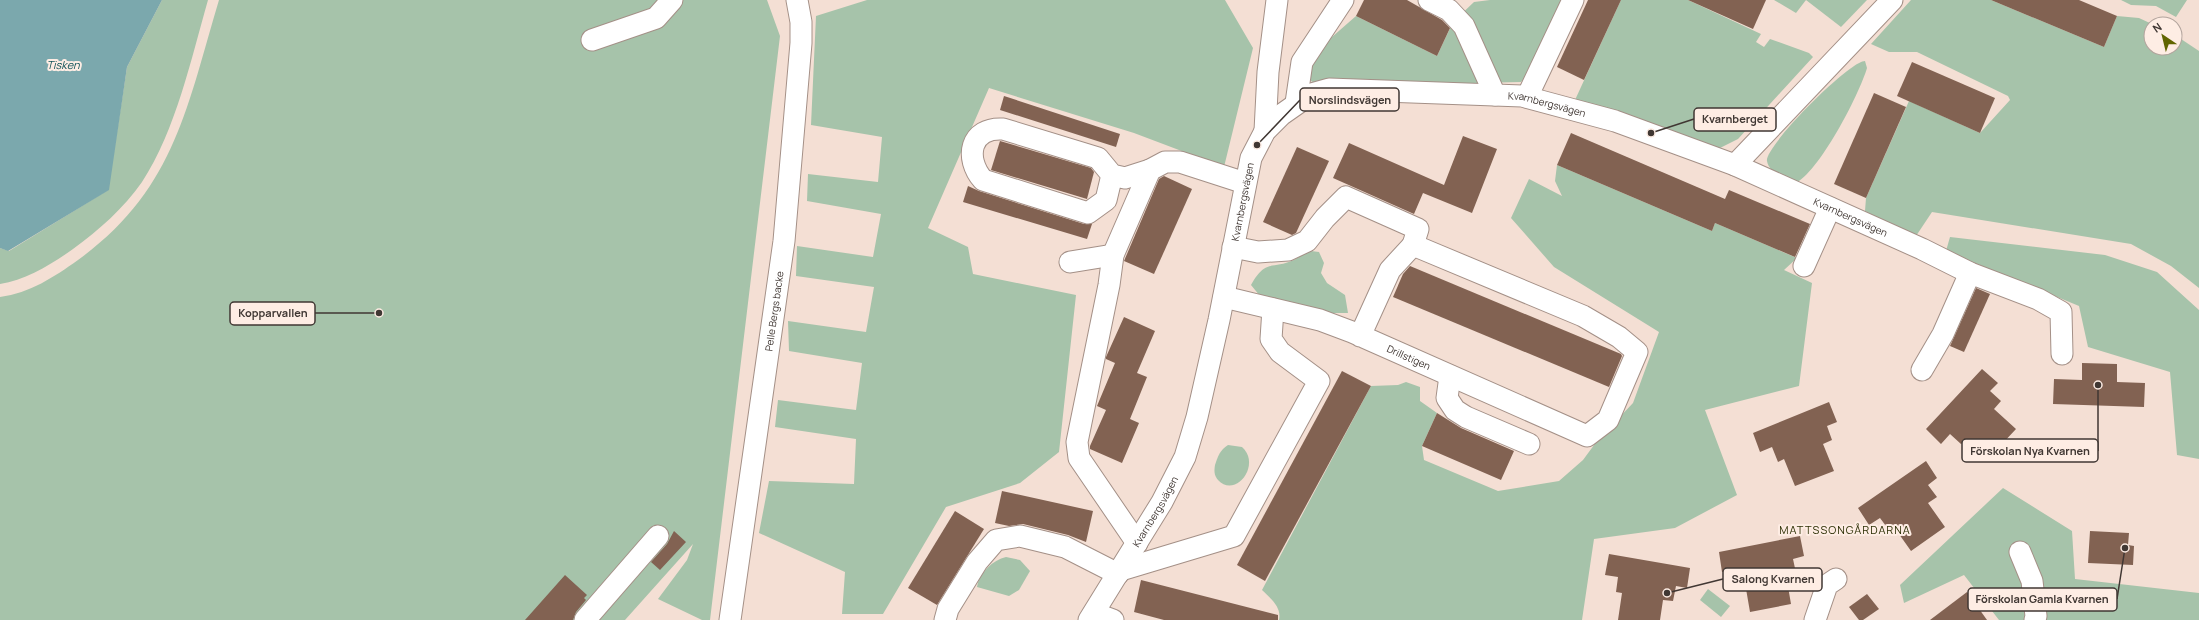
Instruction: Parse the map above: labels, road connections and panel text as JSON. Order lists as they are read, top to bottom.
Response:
{
  "streets": {
    "street": ["Kvarnbergsvägen", "Pelle Bergs backe", "Drillstigen"]
  },
  "crossings": [
    ["Kvarnbergsvägen", "Drillstigen"]
  ],
  "districts": ["MATTSSONGÅRDARNA"],
  "water": ["Tisken"],
  "places": [
    "Kvarnberget",
    "Norslindsvägen",
    "Kopparvallen",
    "Förskolan Nya Kvarnen",
    "Förskolan Gamla Kvarnen",
    "Salong Kvarnen"
  ],
  "north": "top left"
}
